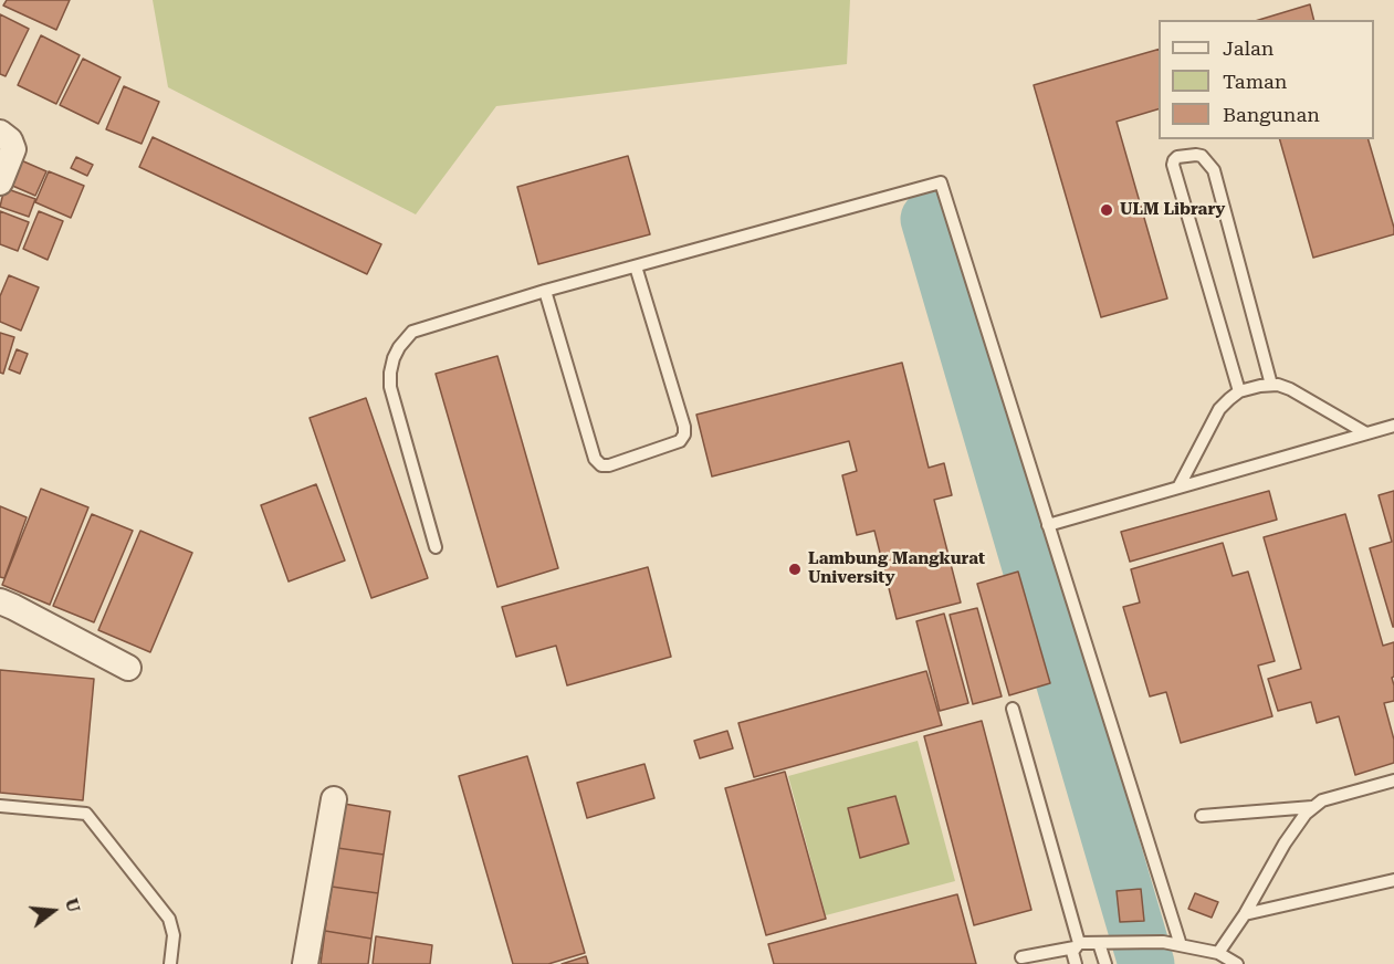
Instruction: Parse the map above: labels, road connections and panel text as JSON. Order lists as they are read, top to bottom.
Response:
{
  "places": ["ULM Library", "Lambung Mangkurat University"],
  "legend": ["Jalan", "Taman", "Bangunan"],
  "north": "right"
}
